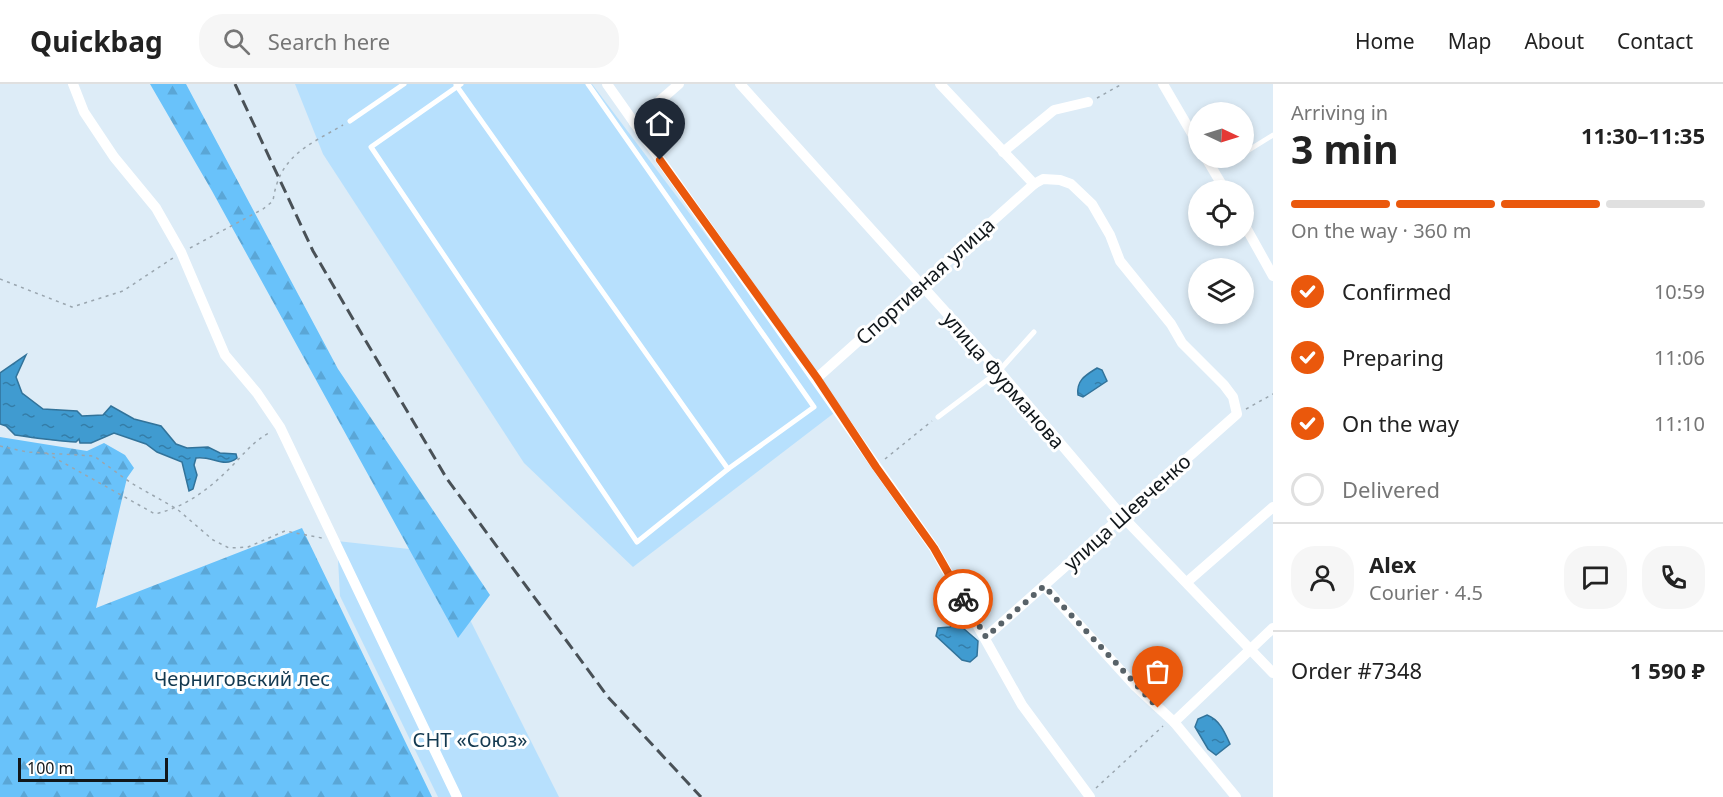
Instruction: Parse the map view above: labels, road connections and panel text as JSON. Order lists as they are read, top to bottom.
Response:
{
  "streets": {
    "street": ["Спортивная улица", "улица Фурманова", "улица Шевченко"]
  },
  "crossings": [
    ["Спортивная улица", "улица Фурманова"],
    ["улица Фурманова", "улица Шевченко"]
  ],
  "parks": ["Черниговский лес", "СНТ «Союз»"],
  "scale_bar": "100 m",
  "north": "right",
  "page": {
    "header": "Quickbag",
    "search": "Search here",
    "nav": [
      "Home",
      "Map",
      "About",
      "Contact"
    ],
    "heading": ["3 min", "Arriving in", "11:30–11:35"],
    "panel": [
      "Alex",
      "Courier · 4.5",
      "Order #7348",
      "1 590 ₽"
    ],
    "bar": "On the way · 360 m",
    "list": [
      ["Confirmed", "10:59"],
      ["Preparing", "11:06"],
      ["On the way", "11:10"],
      "Delivered"
    ],
    "scale": "100 m"
  }
}
